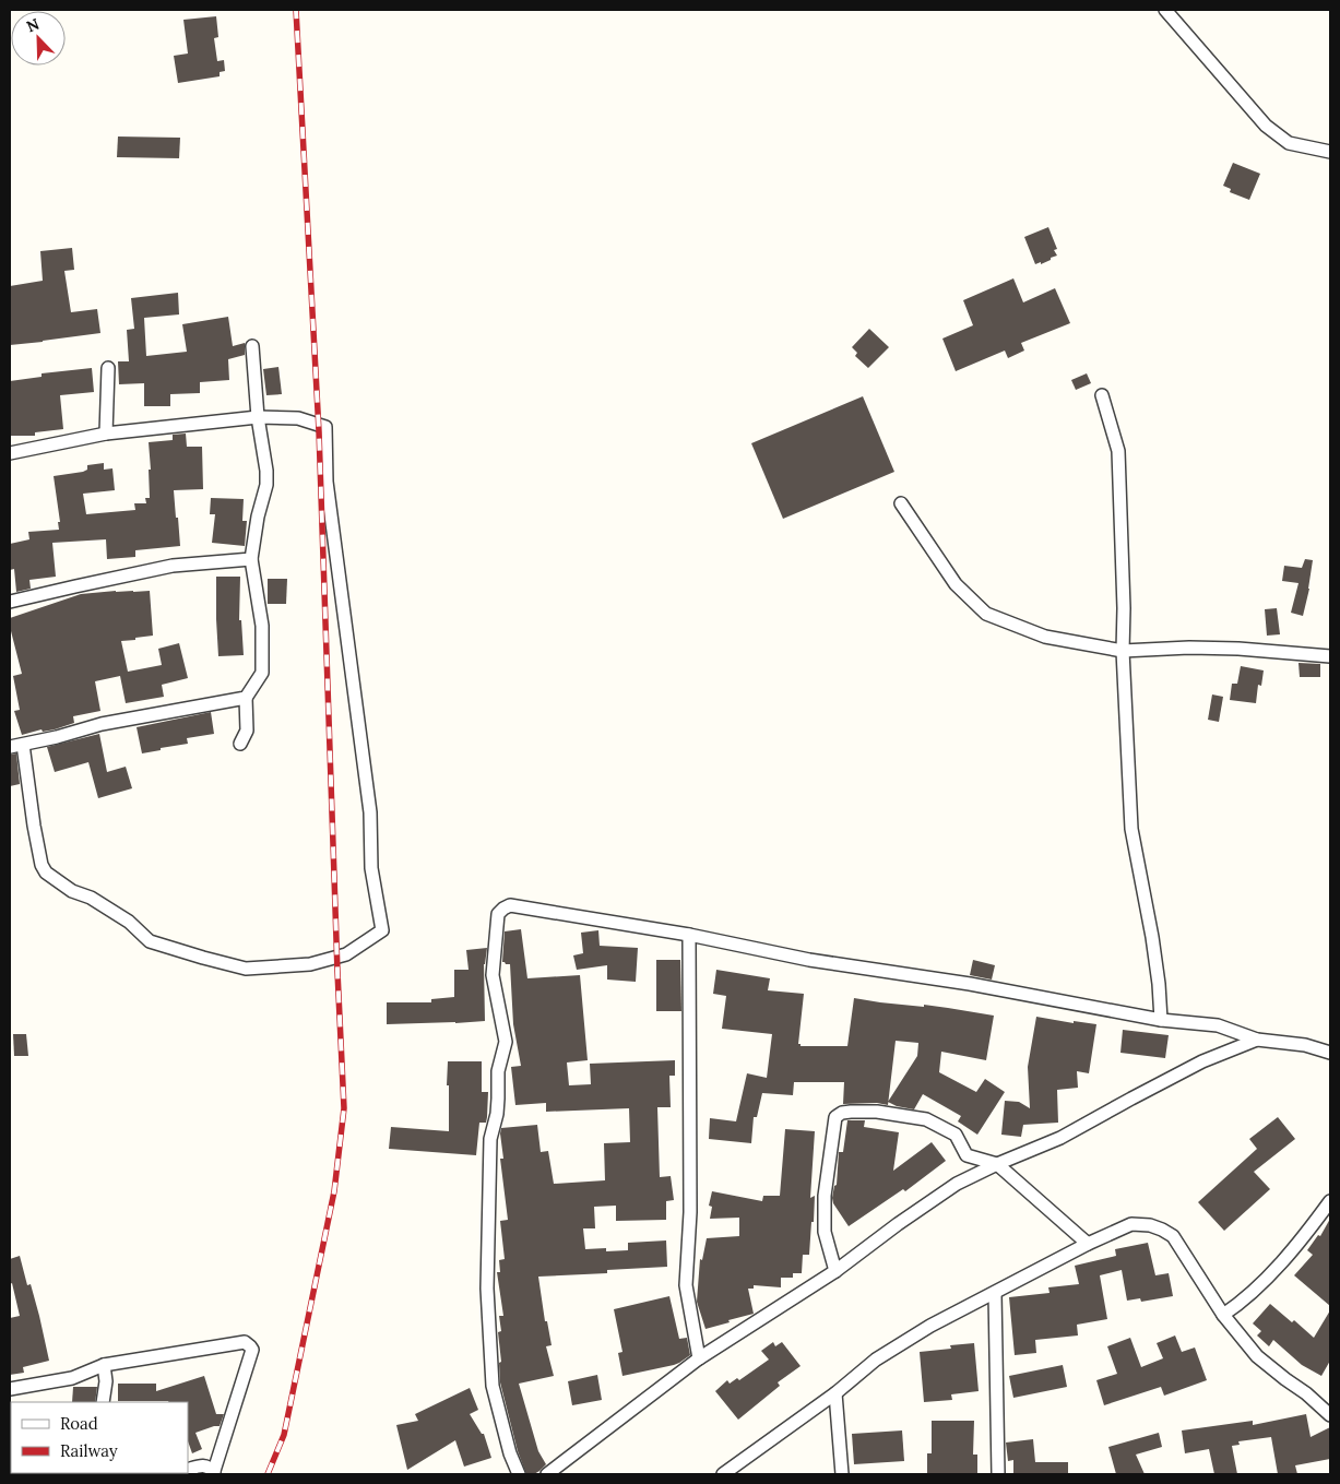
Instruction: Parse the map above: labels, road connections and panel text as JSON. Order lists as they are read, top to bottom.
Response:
{
  "legend": ["Road", "Railway"],
  "north": "top left"
}
